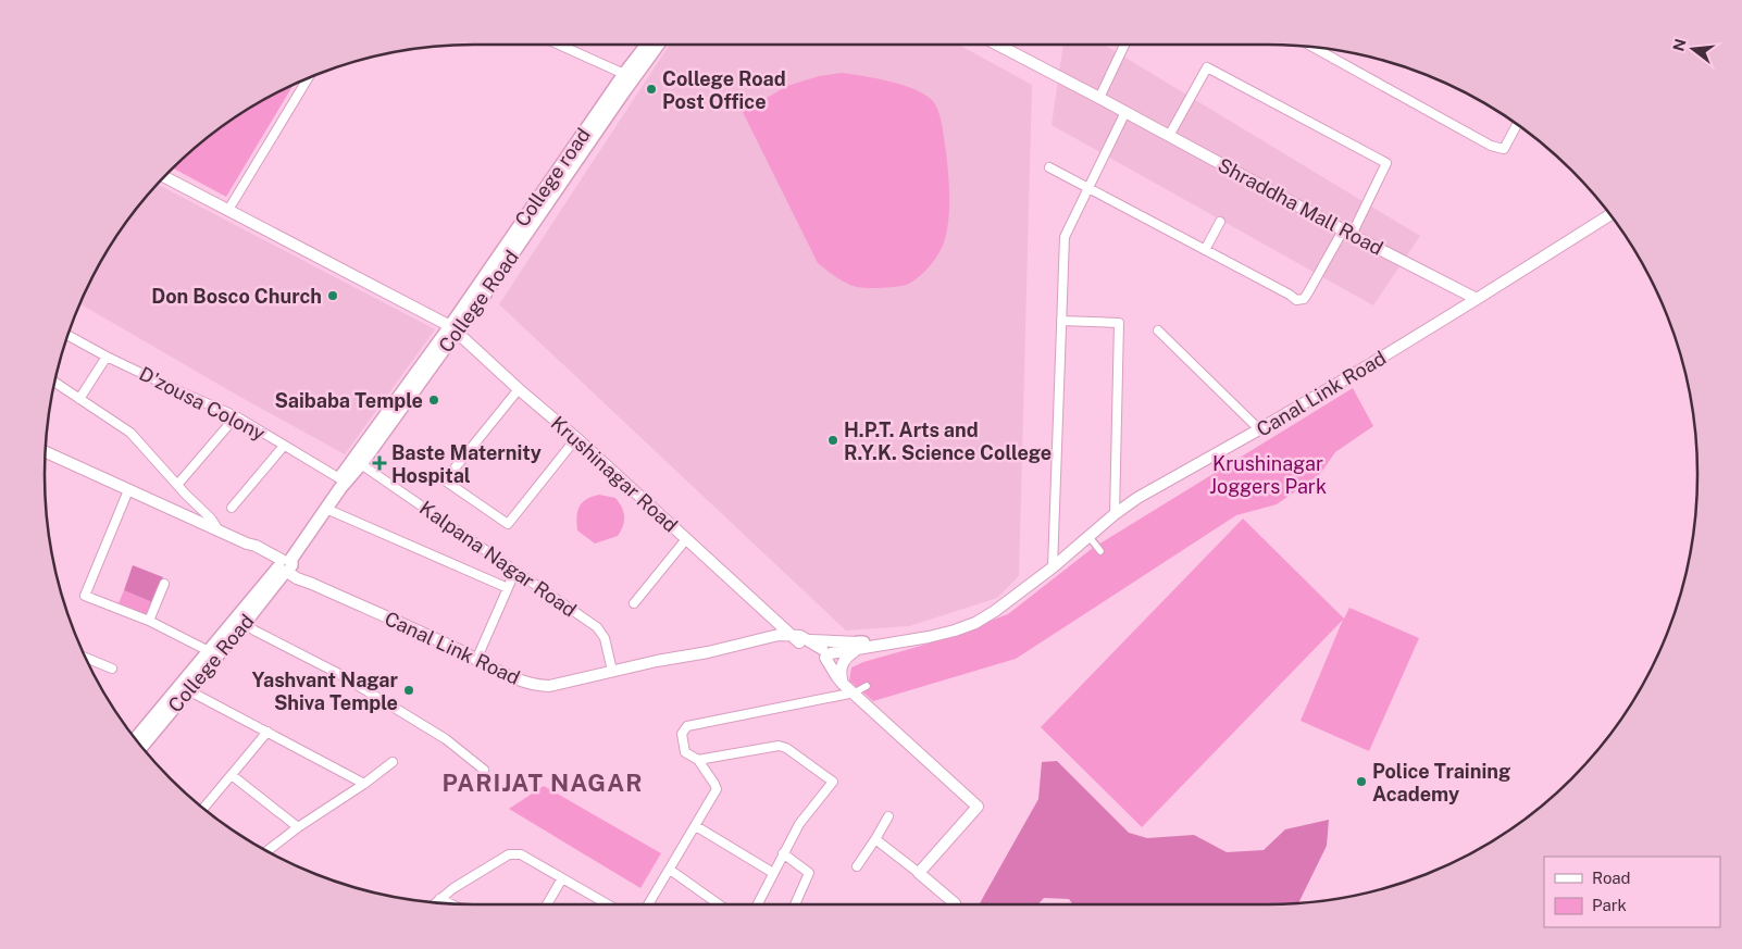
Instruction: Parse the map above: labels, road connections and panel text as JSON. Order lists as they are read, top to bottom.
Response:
{
  "streets": {
    "main road": ["College road", "College Road"],
    "street": [
      "Shraddha Mall Road",
      "Canal Link Road",
      "D'zousa Colony",
      "Krushinagar Road",
      "Kalpana Nagar Road"
    ]
  },
  "crossings": [
    ["College road", "College Road"],
    ["College road", "Canal Link Road"],
    ["College road", "D'zousa Colony"],
    ["College road", "Krushinagar Road"],
    ["Shraddha Mall Road", "Canal Link Road"],
    ["College Road", "Canal Link Road"],
    ["College Road", "Krushinagar Road"],
    ["College Road", "Kalpana Nagar Road"],
    ["Canal Link Road", "Krushinagar Road"],
    ["Canal Link Road", "Kalpana Nagar Road"]
  ],
  "districts": ["PARIJAT NAGAR"],
  "parks": ["Krushinagar Joggers Park"],
  "places": {
    "other": [
      "College Road Post Office",
      "Don Bosco Church",
      "Saibaba Temple",
      "H.P.T. Arts and R.Y.K. Science College",
      "Yashvant Nagar Shiva Temple",
      "Police Training Academy"
    ],
    "health": ["Baste Maternity Hospital"]
  },
  "legend": ["Road", "Park"],
  "north": "left"
}
